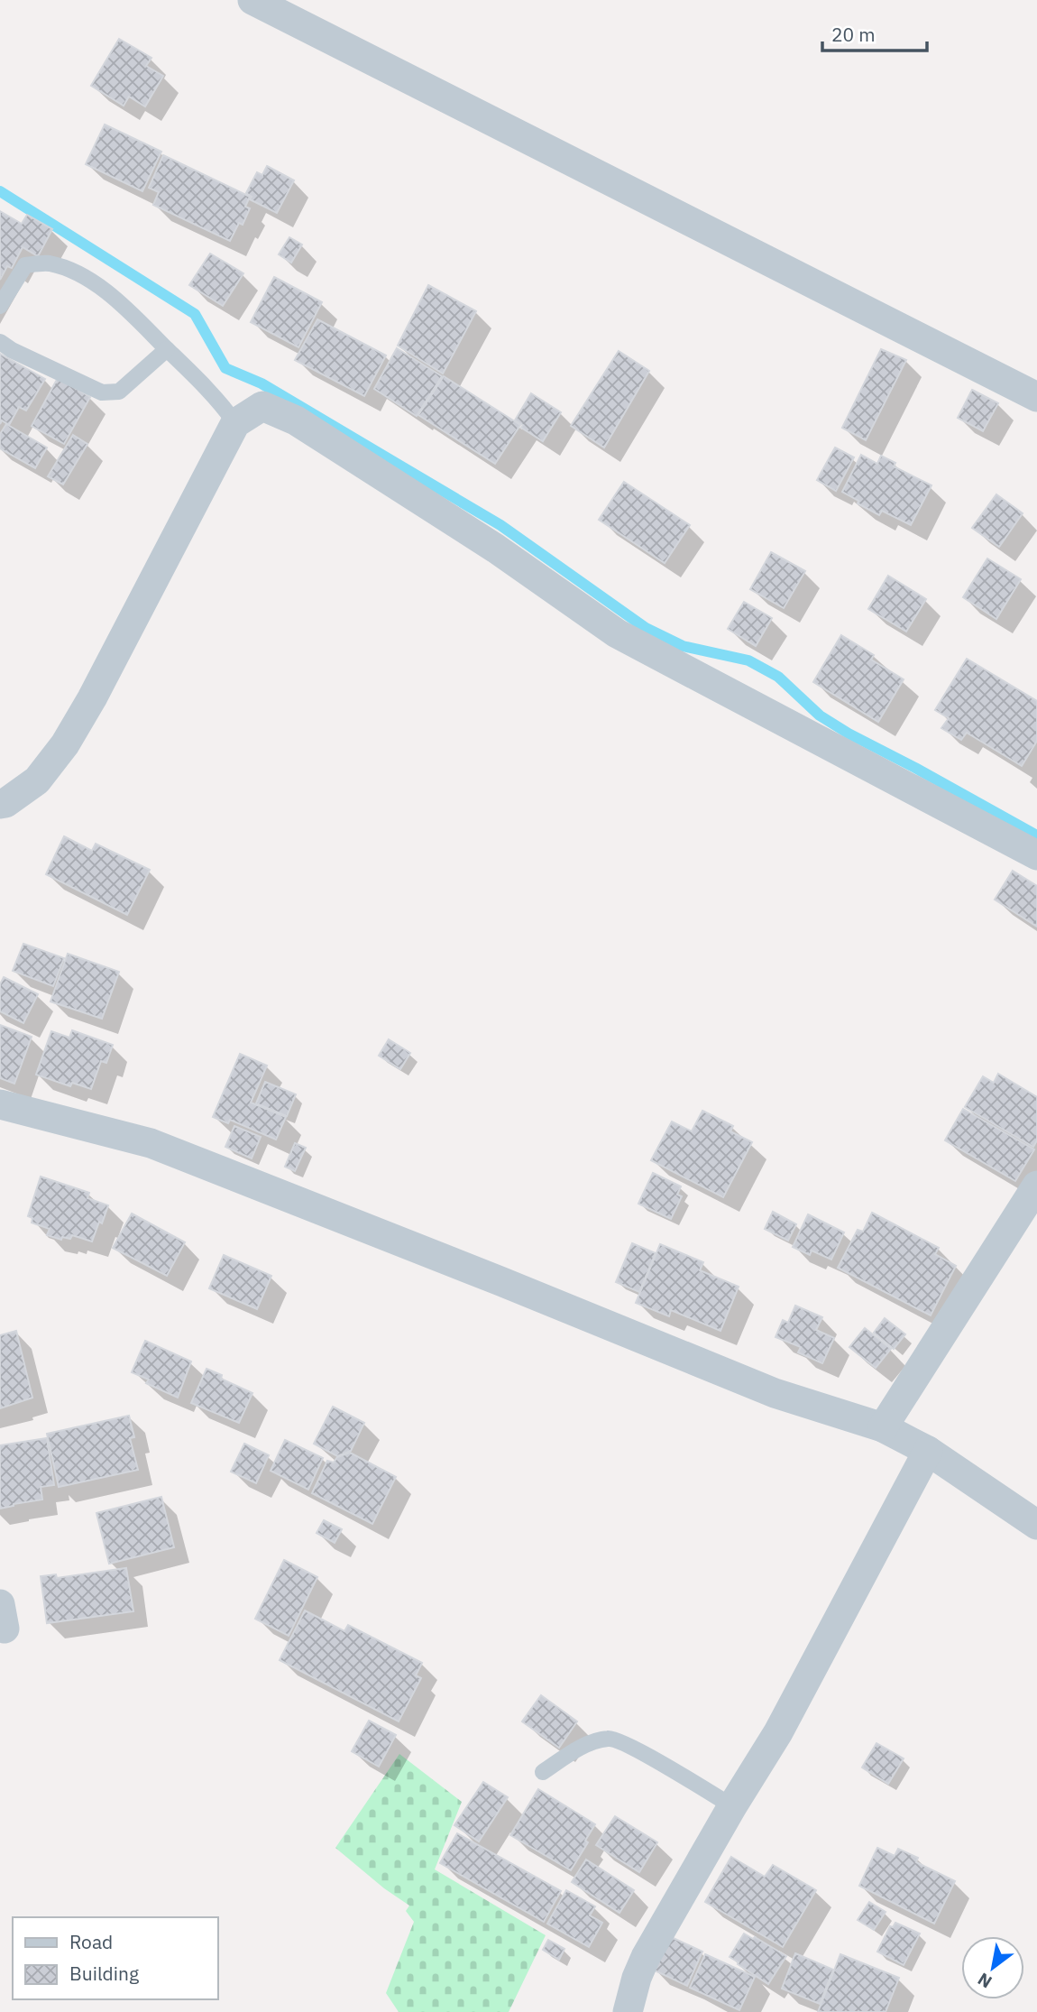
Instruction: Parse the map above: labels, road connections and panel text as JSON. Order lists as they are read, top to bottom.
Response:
{
  "legend": ["Road", "Building"],
  "scale_bar": "20 m",
  "north": "bottom left"
}
